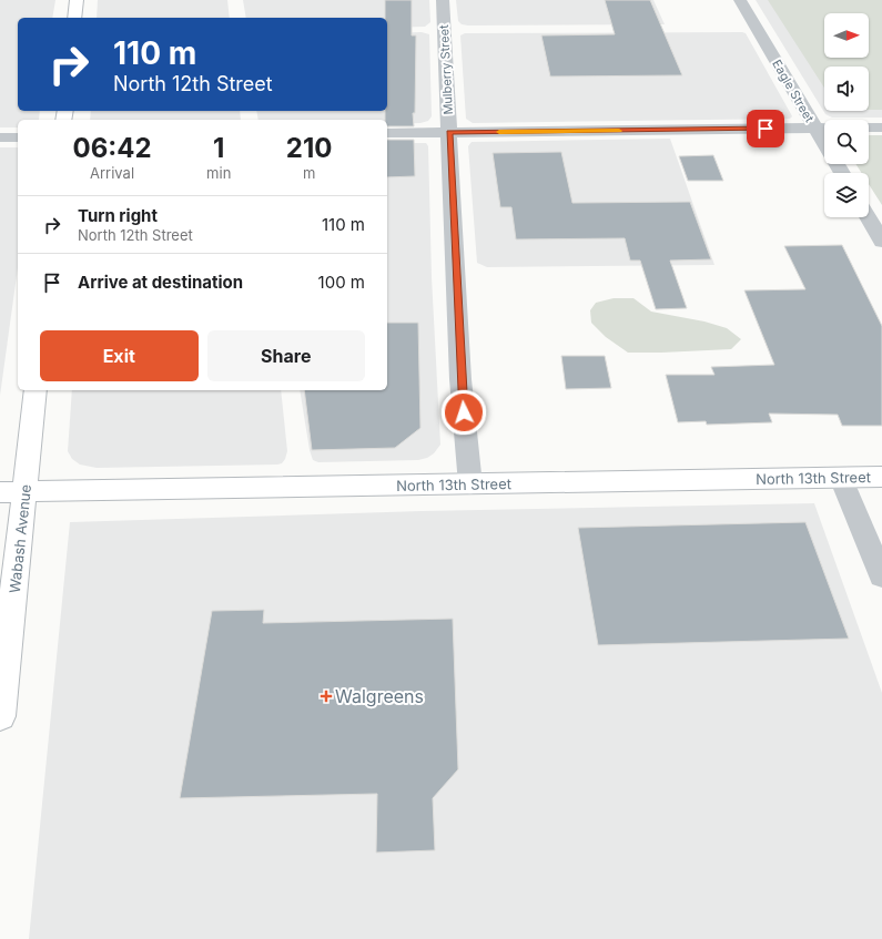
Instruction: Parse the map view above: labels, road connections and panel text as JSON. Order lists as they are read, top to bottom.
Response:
{
  "streets": {
    "main road": ["North 13th Street", "Wabash Avenue"],
    "street": ["Mulberry Street", "Eagle Street"]
  },
  "crossings": [
    ["Mulberry Street", "North 13th Street"],
    ["North 13th Street", "Wabash Avenue"]
  ],
  "places": {
    "health": ["Walgreens"]
  },
  "north": "right",
  "page": {
    "turn": ["110 m", "North 12th Street"],
    "eta": [
      "06:42",
      "Arrival",
      "1",
      "min",
      "210",
      "m"
    ],
    "list": [
      {
        "name": "Turn right",
        "note": "North 12th Street",
        "value": "110 m"
      },
      {
        "name": "Arrive at destination",
        "value": "100 m"
      }
    ],
    "buttons": ["Exit", "Share"]
  }
}
